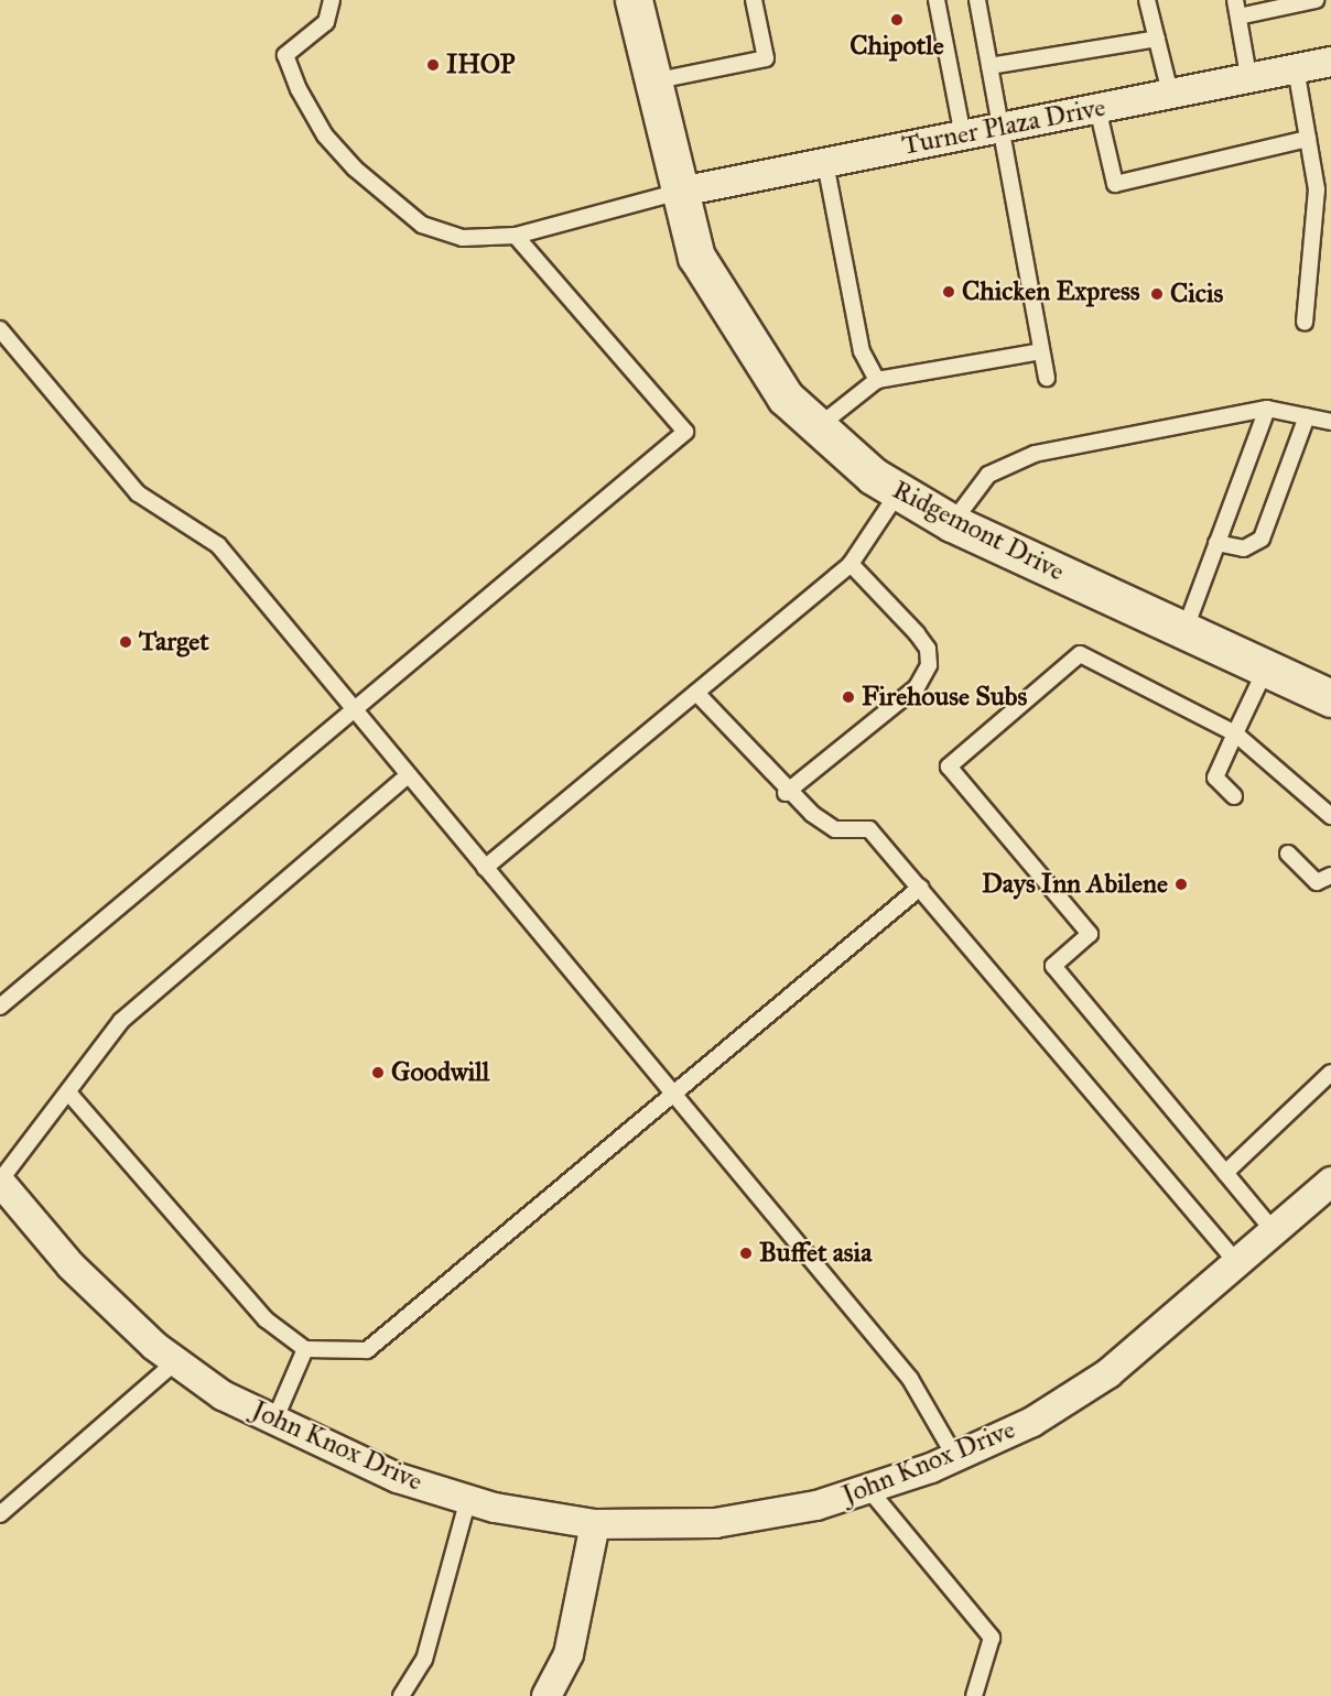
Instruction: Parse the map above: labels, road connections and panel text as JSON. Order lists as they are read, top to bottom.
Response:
{
  "streets": {
    "street": ["Turner Plaza Drive", "Ridgemont Drive", "John Knox Drive"]
  },
  "crossings": [
    ["Turner Plaza Drive", "Ridgemont Drive"]
  ],
  "places": [
    "Chipotle",
    "IHOP",
    "Chicken Express",
    "Cicis",
    "Target",
    "Firehouse Subs",
    "Days Inn Abilene",
    "Goodwill",
    "Buffet asia"
  ]
}
